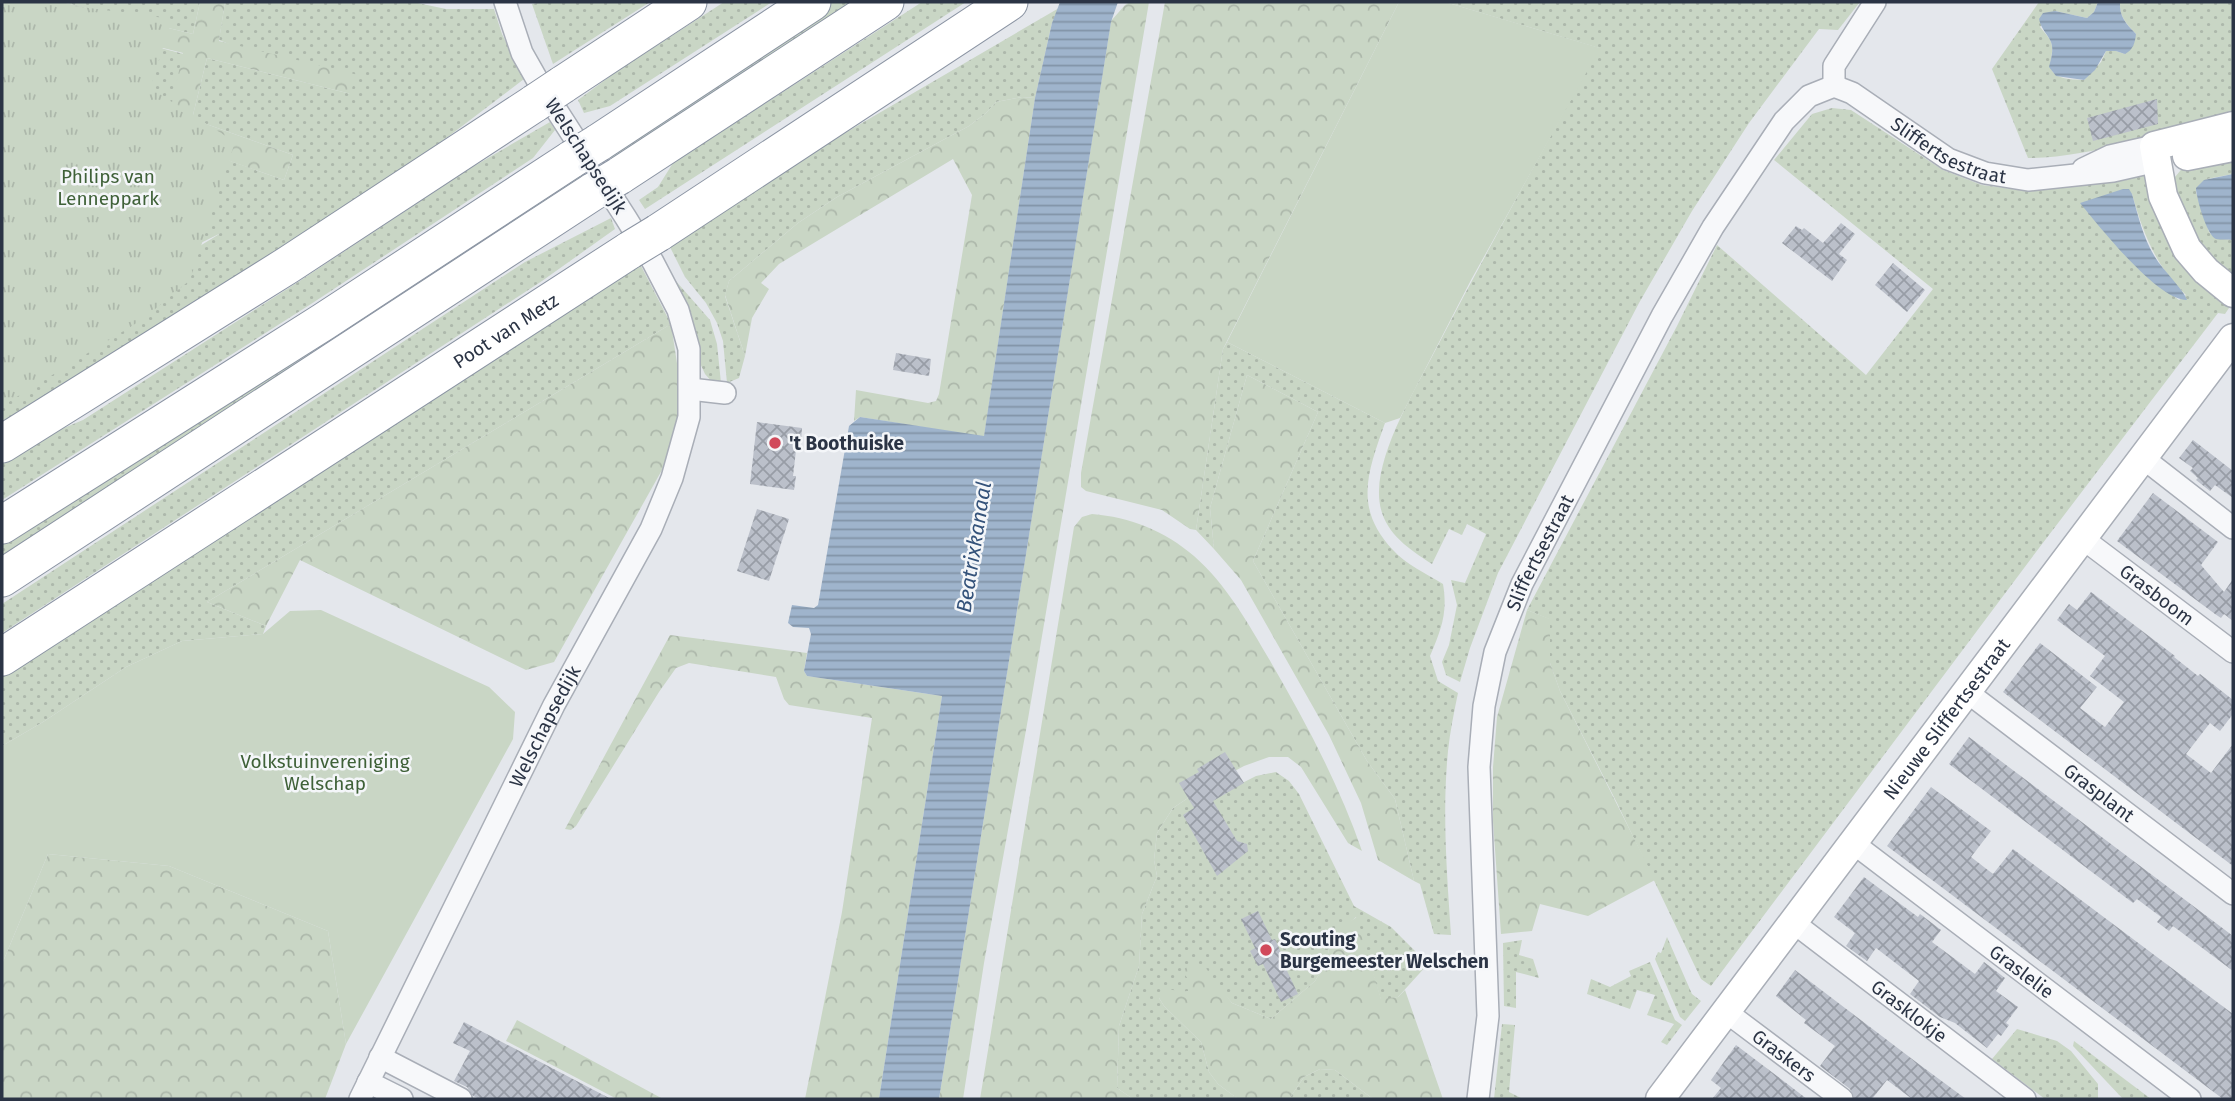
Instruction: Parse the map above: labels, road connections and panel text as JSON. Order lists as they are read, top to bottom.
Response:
{
  "streets": {
    "highway": ["Poot van Metz"],
    "street": [
      "Sliffertsestraat",
      "Welschapsedijk",
      "Grasboom",
      "Nieuwe Sliffertsestraat",
      "Grasplant",
      "Graslelie",
      "Grasklokje",
      "Graskers"
    ]
  },
  "crossings": [
    ["Grasboom", "Nieuwe Sliffertsestraat"],
    ["Nieuwe Sliffertsestraat", "Grasplant"],
    ["Nieuwe Sliffertsestraat", "Graslelie"],
    ["Nieuwe Sliffertsestraat", "Grasklokje"],
    ["Nieuwe Sliffertsestraat", "Graskers"]
  ],
  "water": ["Beatrixkanaal"],
  "parks": ["Philips van Lenneppark", "Volkstuinvereniging Welschap"],
  "places": ["'t Boothuiske", "Scouting Burgemeester Welschen"]
}
